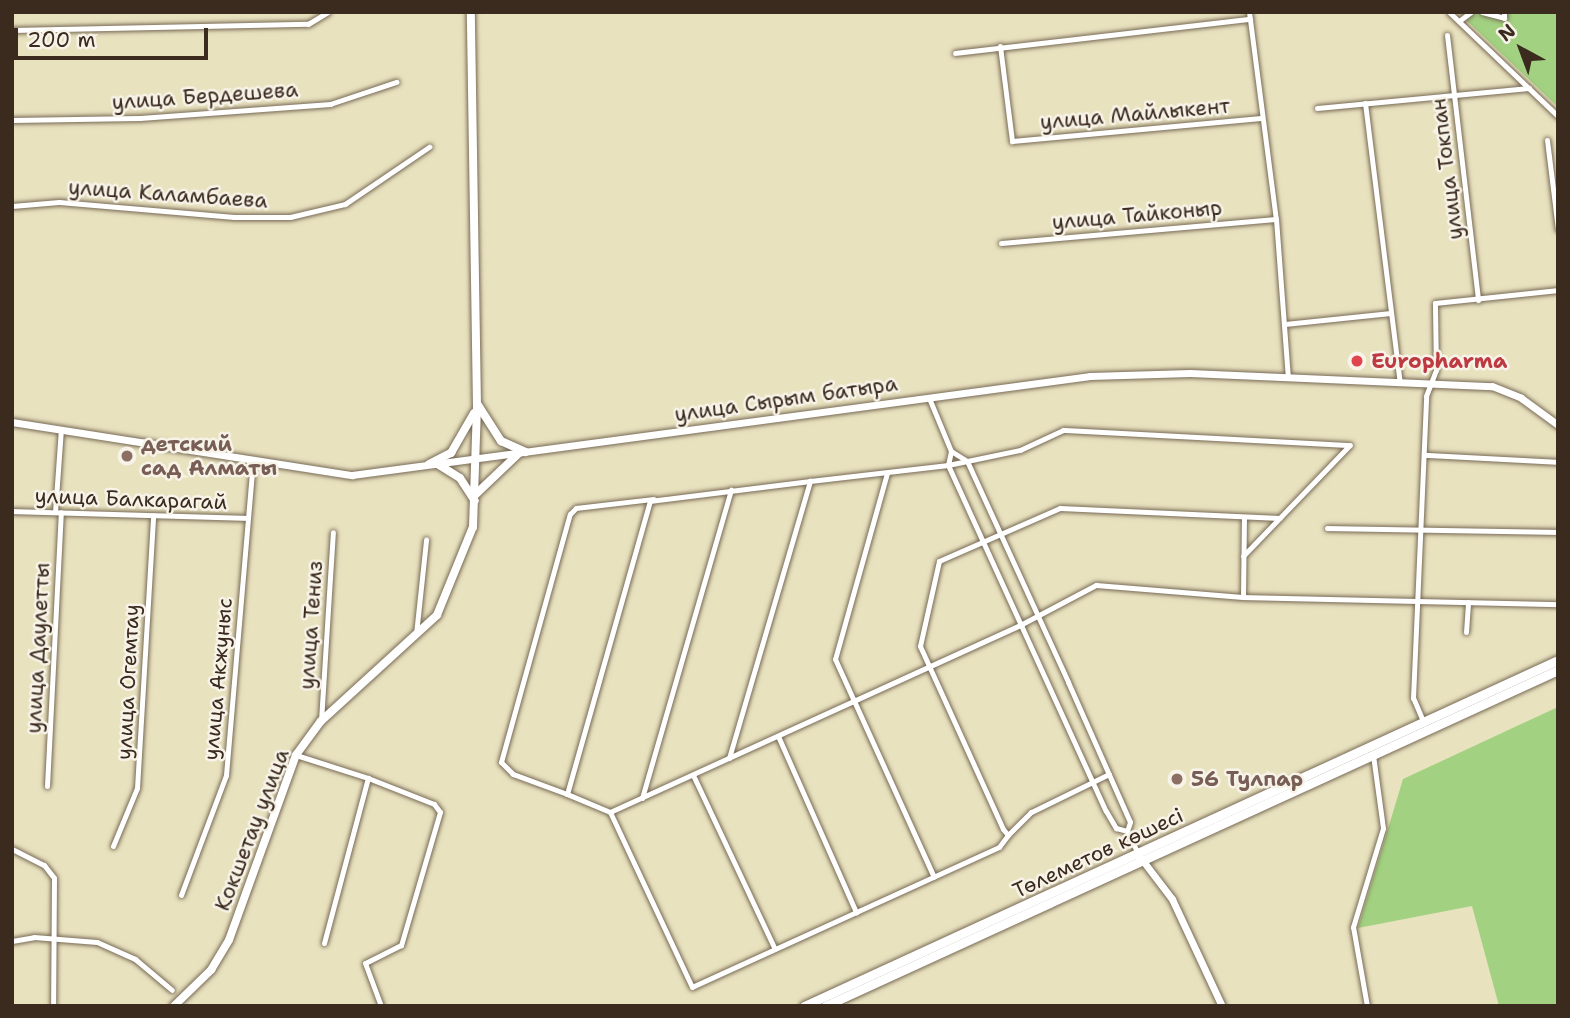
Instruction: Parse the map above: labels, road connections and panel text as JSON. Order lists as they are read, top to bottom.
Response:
{
  "streets": {
    "main road": ["Кокшетау улица", "Төлеметов көшесі"],
    "street": [
      "улица Бердешева",
      "улица Майлыкент",
      "улица Токпан",
      "улица Каламбаева",
      "улица Тайконыр",
      "улица Сырым батыра",
      "улица Балкарагай",
      "улица Тениз",
      "улица Даулетты",
      "улица Акжуныс",
      "улица Огемтау"
    ]
  },
  "crossings": [
    ["улица Сырым батыра", "улица Даулетты"],
    ["улица Сырым батыра", "улица Акжуныс"],
    ["улица Сырым батыра", "Кокшетау улица"],
    ["улица Балкарагай", "улица Даулетты"],
    ["улица Балкарагай", "улица Акжуныс"],
    ["улица Балкарагай", "улица Огемтау"],
    ["улица Тениз", "Кокшетау улица"]
  ],
  "places": ["Europharma", "детский сад Алматы", "56 Тулпар"],
  "scale_bar": "200 m",
  "north": "top left"
}
